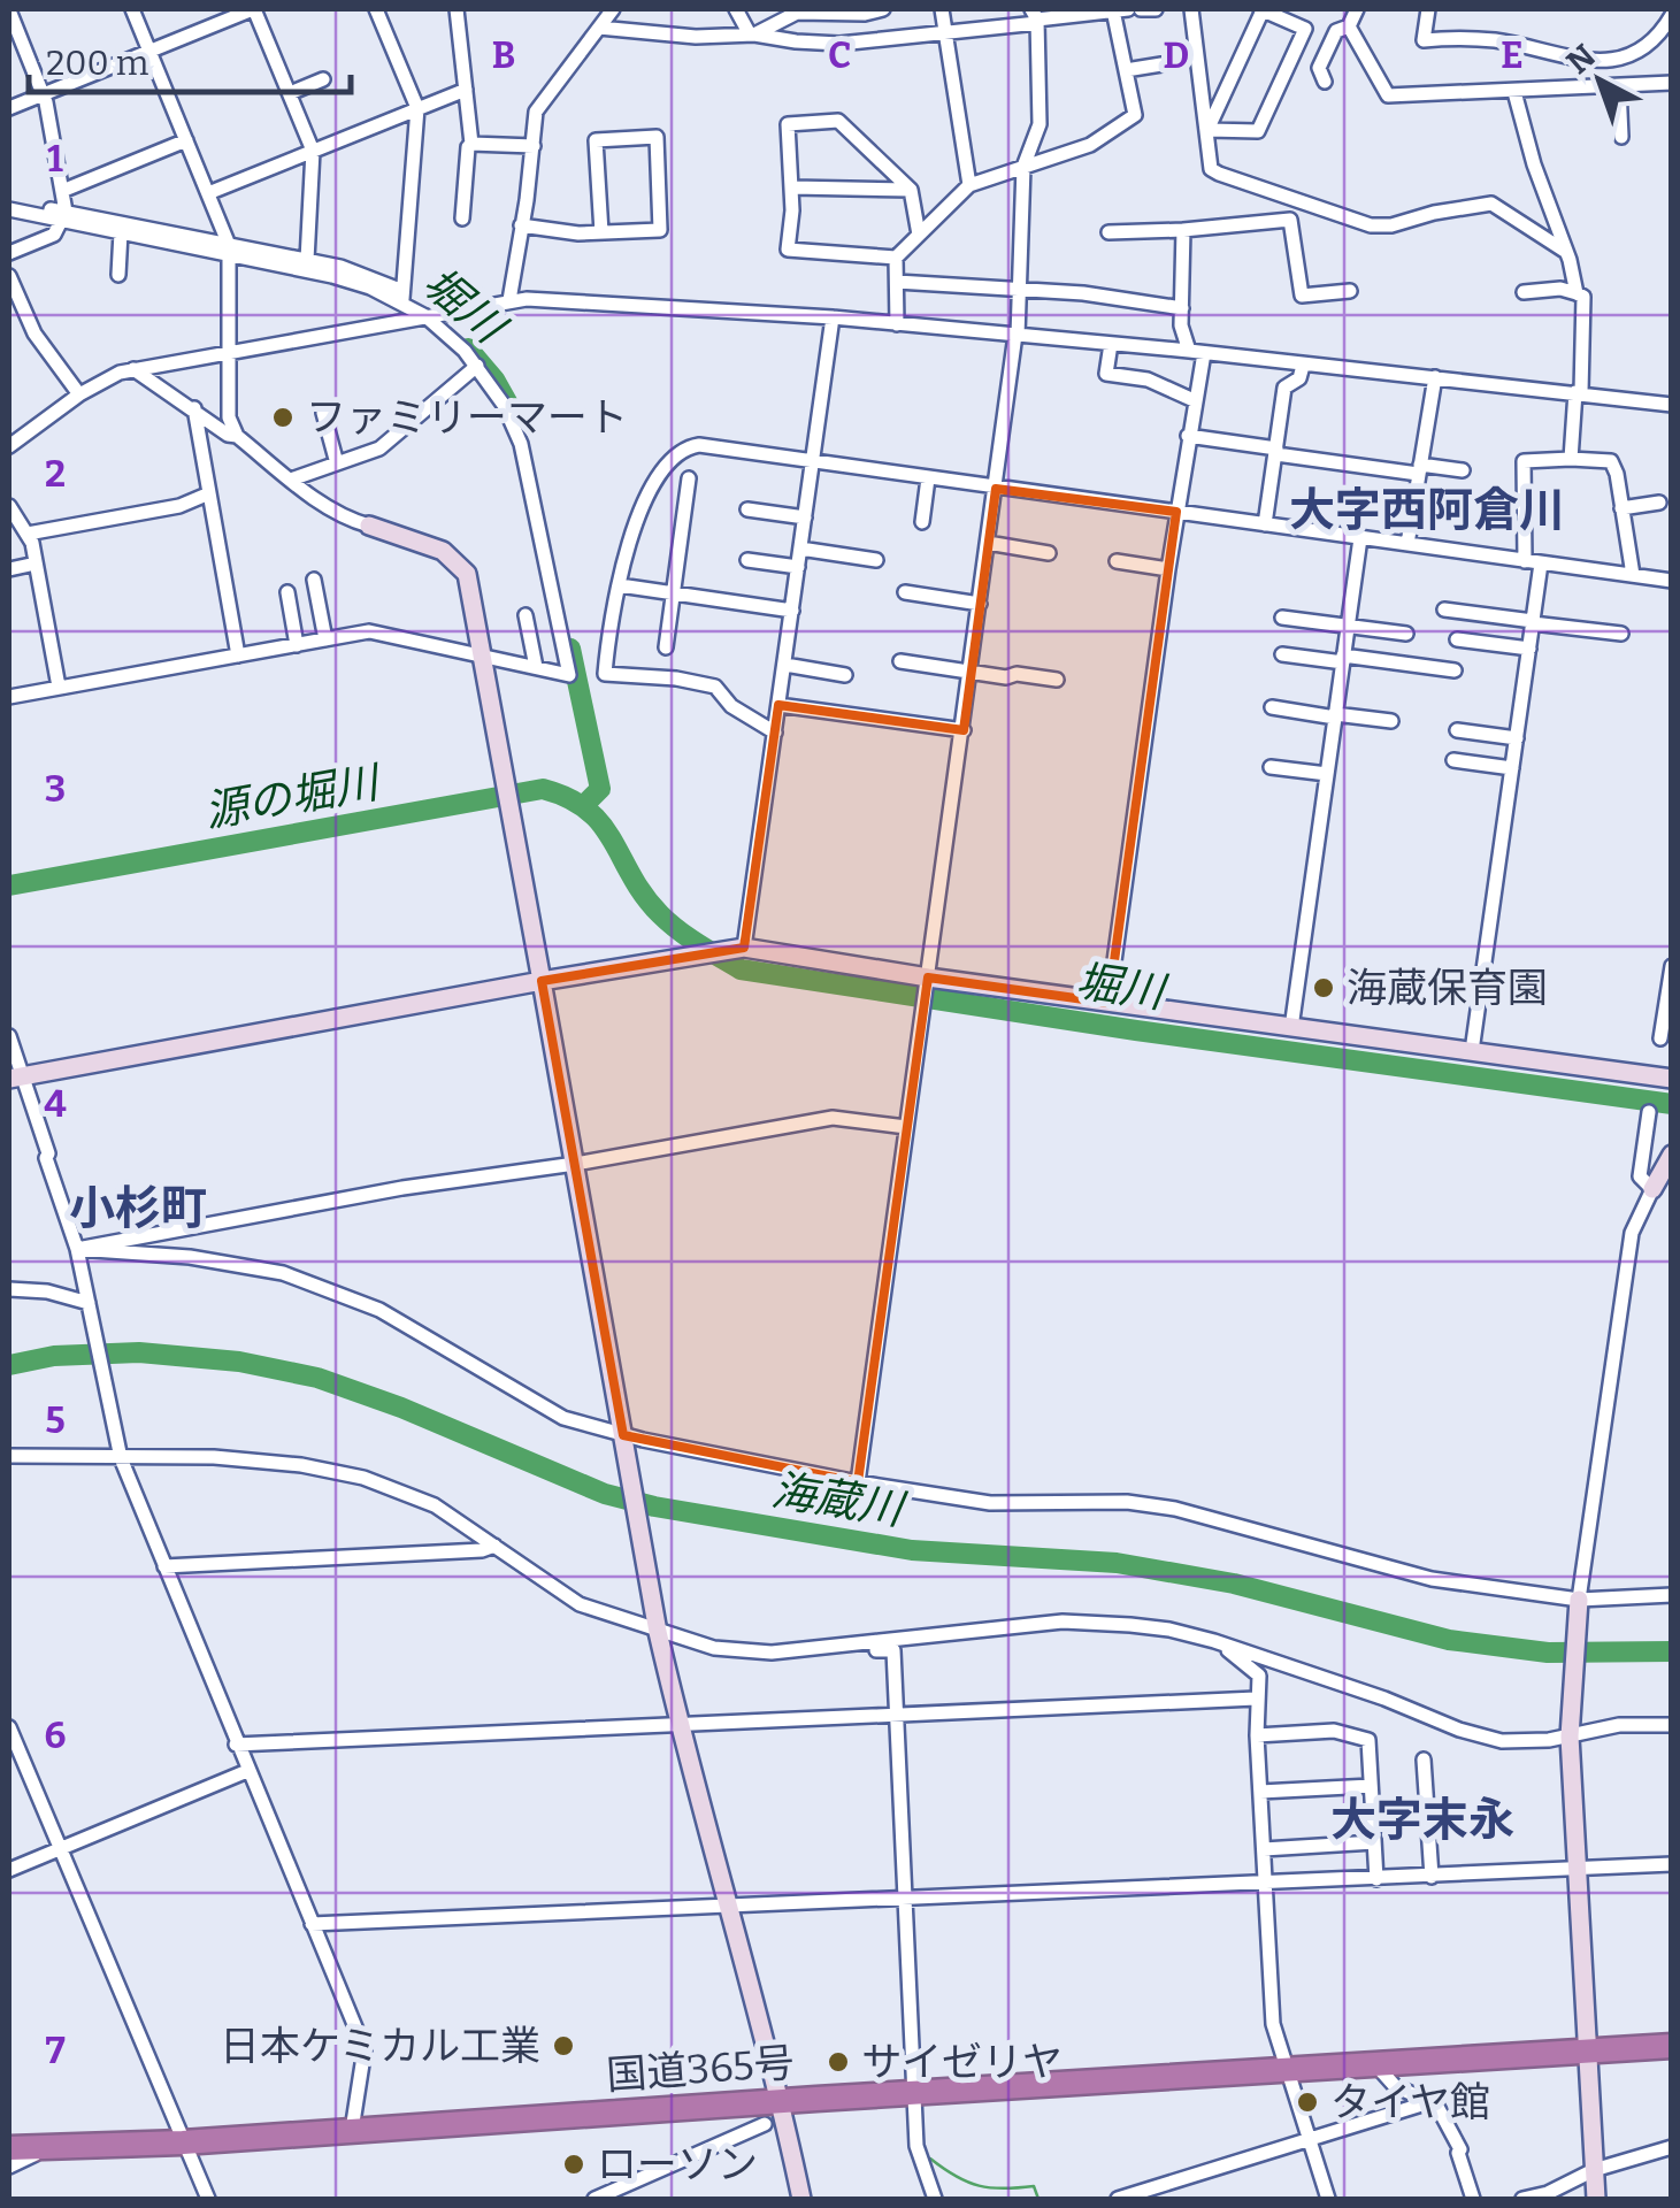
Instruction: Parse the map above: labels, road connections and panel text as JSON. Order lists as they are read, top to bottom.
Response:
{
  "streets": {
    "highway": ["国道365号"]
  },
  "districts": ["大字西阿倉川", "小杉町", "大字末永"],
  "water": ["堀川", "源の堀川", "海蔵川"],
  "places": [
    "ファミリーマート",
    "海蔵保育園",
    "日本ケミカル工業",
    "サイゼリヤ",
    "タイヤ館",
    "ローソン"
  ],
  "scale_bar": "200 m",
  "north": "top left",
  "grid": {
    "columns": [
      "B",
      "C",
      "D",
      "E"
    ],
    "rows": [
      "1",
      "2",
      "3",
      "4",
      "5",
      "6",
      "7"
    ]
  }
}
